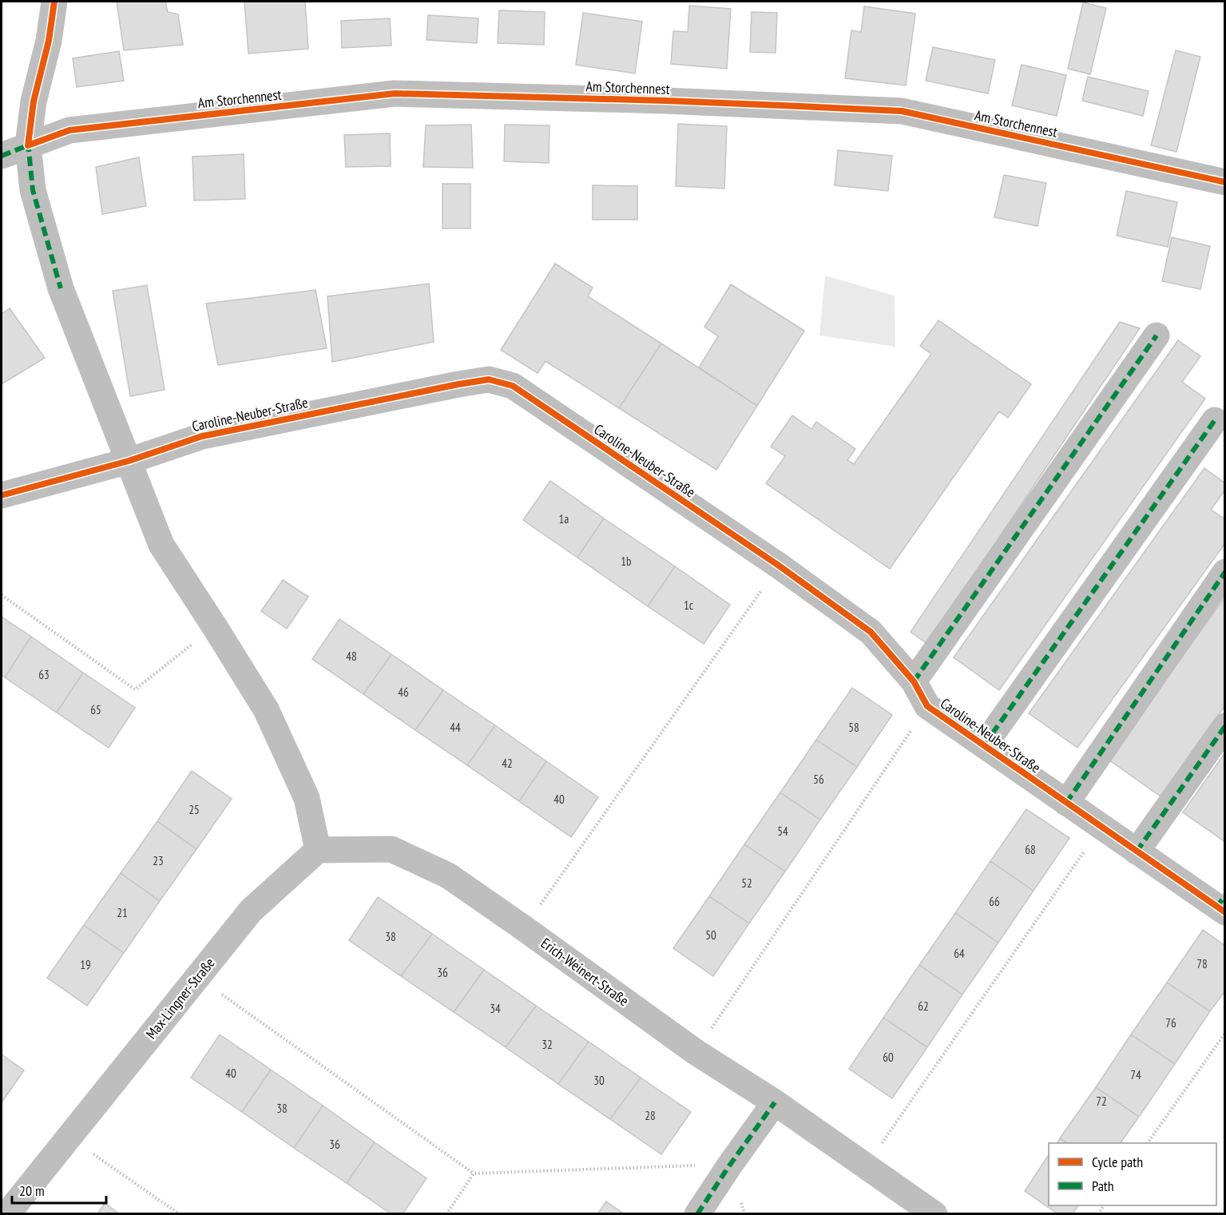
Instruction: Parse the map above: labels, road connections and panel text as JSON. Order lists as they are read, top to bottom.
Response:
{
  "streets": {
    "street": [
      "Am Storchennest",
      "Caroline-Neuber-Straße",
      "Erich-Weinert-Straße",
      "Max-Lingner-Straße"
    ]
  },
  "crossings": [
    ["Erich-Weinert-Straße", "Max-Lingner-Straße"]
  ],
  "house_numbers": [
    "1a",
    "1b",
    "1c",
    "48",
    "63",
    "46",
    "65",
    "44",
    "58",
    "42",
    "56",
    "40",
    "25",
    "54",
    "68",
    "23",
    "52",
    "66",
    "21",
    "50",
    "38",
    "64",
    "78",
    "19",
    "36",
    "62",
    "34",
    "76",
    "32",
    "60",
    "40",
    "74",
    "30",
    "72",
    "38",
    "28",
    "36"
  ],
  "legend": ["Cycle path", "Path"],
  "scale_bar": "20 m"
}
